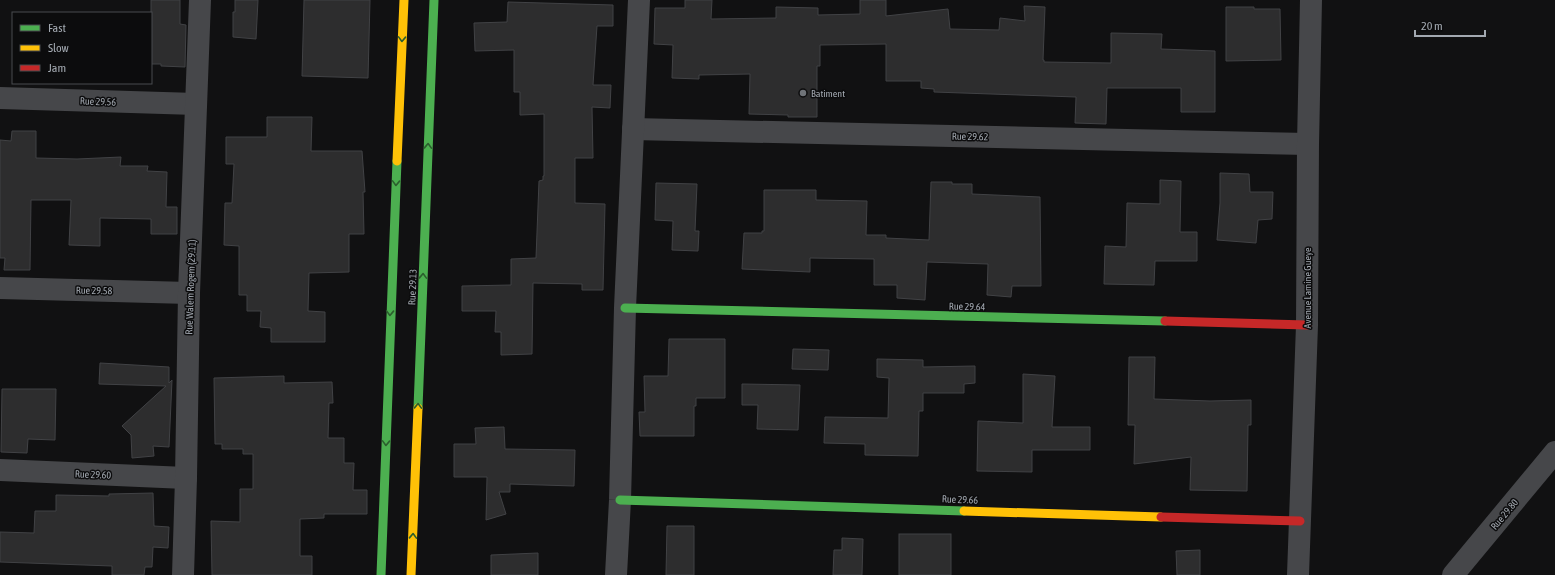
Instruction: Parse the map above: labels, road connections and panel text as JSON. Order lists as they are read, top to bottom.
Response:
{
  "streets": {
    "street": [
      "Rue 29.56",
      "Rue 29.62",
      "Rue Walem Rogem (29.11)",
      "Rue 29.13",
      "Avenue Lamine Gueye",
      "Rue 29.58",
      "Rue 29.64",
      "Rue 29.60",
      "Rue 29.66",
      "Rue 29.80"
    ]
  },
  "crossings": [
    ["Rue 29.56", "Rue Walem Rogem (29.11)"],
    ["Rue 29.62", "Avenue Lamine Gueye"],
    ["Rue Walem Rogem (29.11)", "Rue 29.58"],
    ["Rue Walem Rogem (29.11)", "Rue 29.60"],
    ["Avenue Lamine Gueye", "Rue 29.64"],
    ["Avenue Lamine Gueye", "Rue 29.66"]
  ],
  "places": ["Batiment"],
  "legend": ["Fast", "Slow", "Jam"],
  "scale_bar": "20 m"
}
